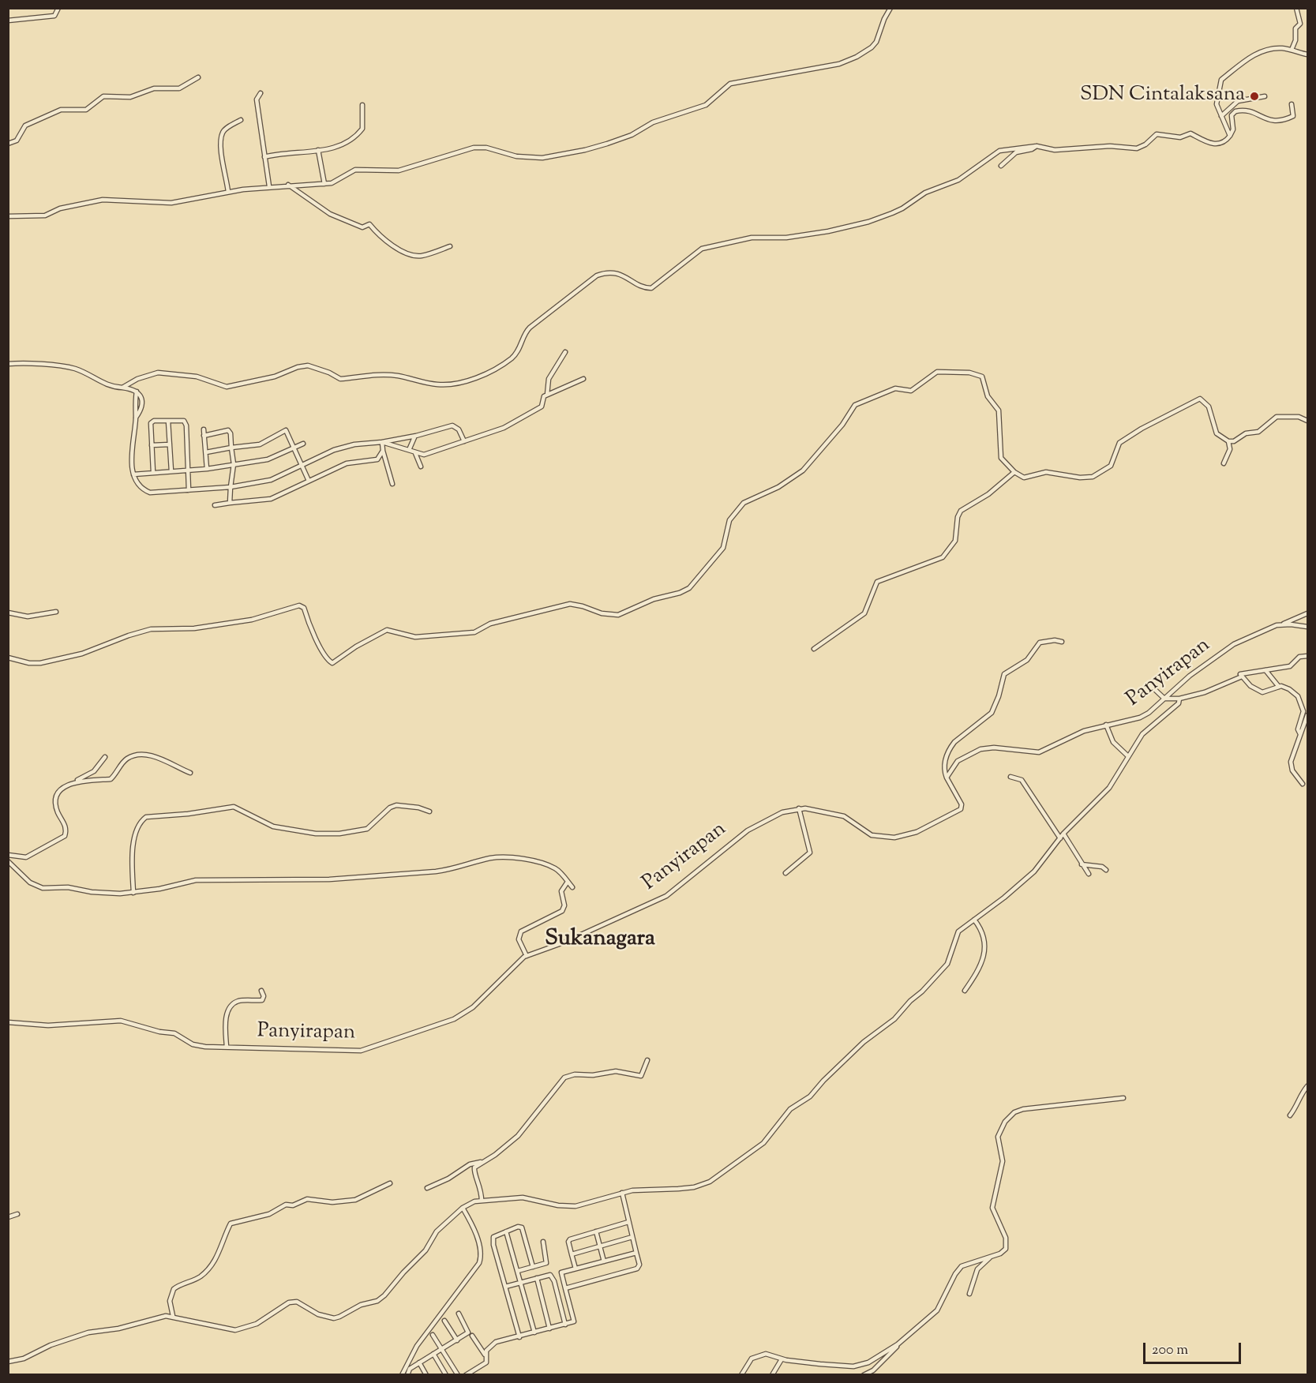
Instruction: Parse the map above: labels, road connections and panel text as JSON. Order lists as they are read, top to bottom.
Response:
{
  "streets": {
    "street": ["Panyirapan"]
  },
  "districts": ["Sukanagara"],
  "places": ["SDN Cintalaksana"],
  "scale_bar": "200 m"
}
